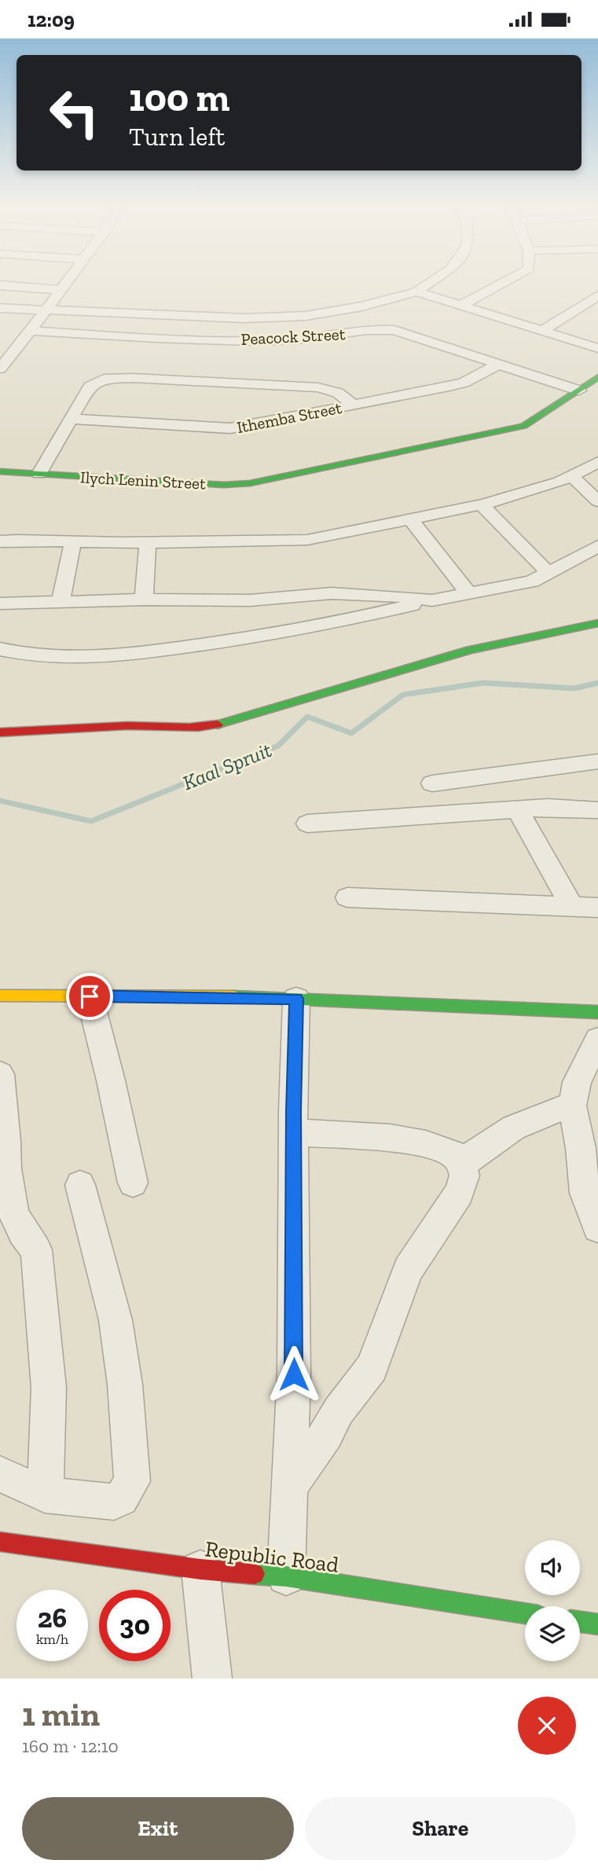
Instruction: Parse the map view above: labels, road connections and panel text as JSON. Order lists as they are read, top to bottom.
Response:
{
  "streets": {
    "street": [
      "Peacock Street",
      "Ithemba Street",
      "Ilych Lenin Street",
      "Republic Road"
    ]
  },
  "crossings": [
    ["Peacock Street", "Ithemba Street"],
    ["Peacock Street", "Ilych Lenin Street"]
  ],
  "water": ["Kaal Spruit"],
  "page": {
    "status": "12:09",
    "turn": ["100 m", "Turn left"],
    "speed": "26 km/h",
    "limit": "30",
    "heading": ["1 min", "160 m · 12:10"],
    "buttons": ["Exit", "Share"]
  }
}
